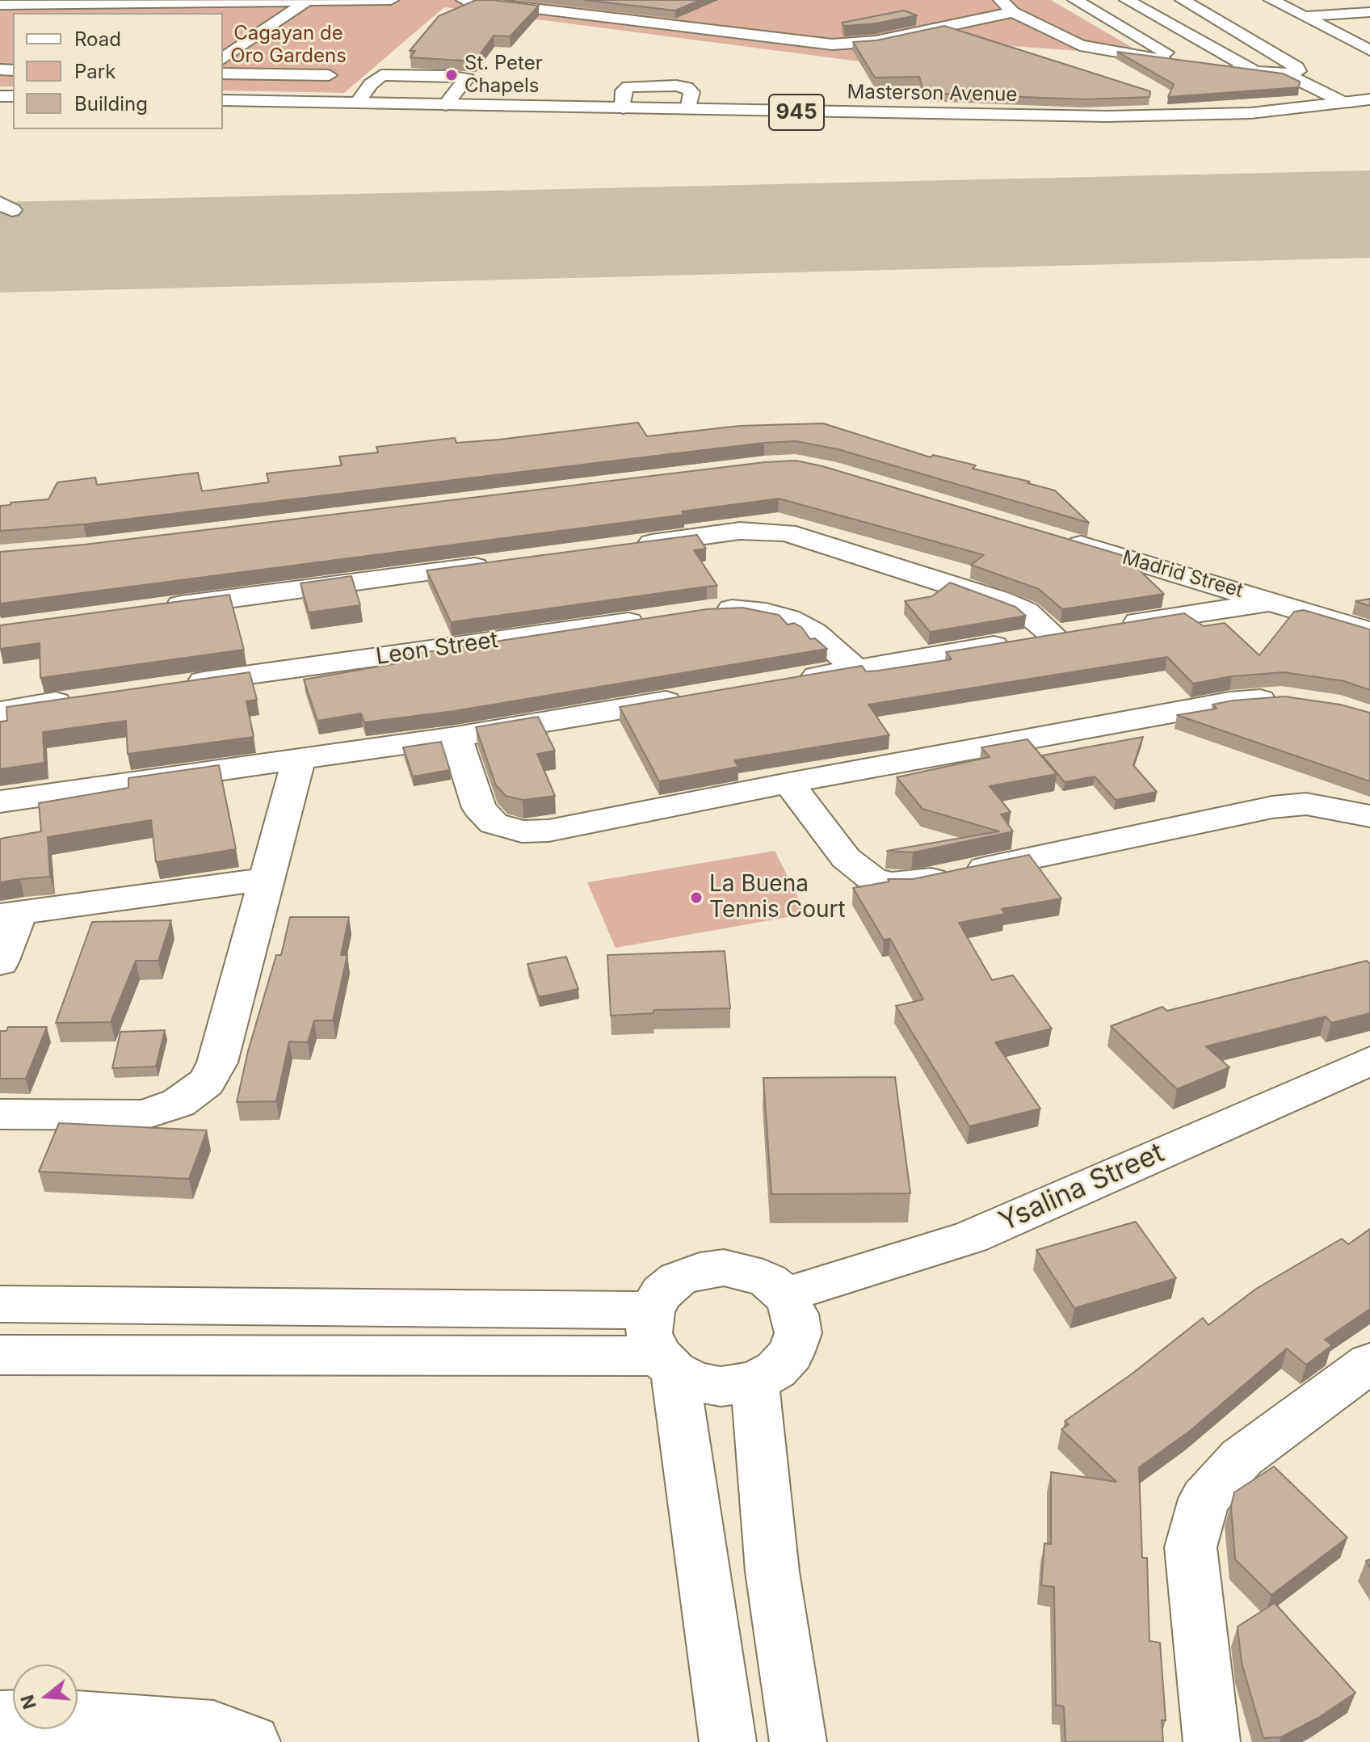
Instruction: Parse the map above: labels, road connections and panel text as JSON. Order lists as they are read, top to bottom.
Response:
{
  "streets": {
    "street": [
      "Masterson Avenue",
      "945",
      "Madrid Street",
      "Leon Street",
      "Ysalina Street"
    ]
  },
  "parks": ["Cagayan de Oro Gardens"],
  "places": ["St. Peter Chapels", "La Buena Tennis Court"],
  "legend": ["Road", "Park", "Building"],
  "north": "left"
}
